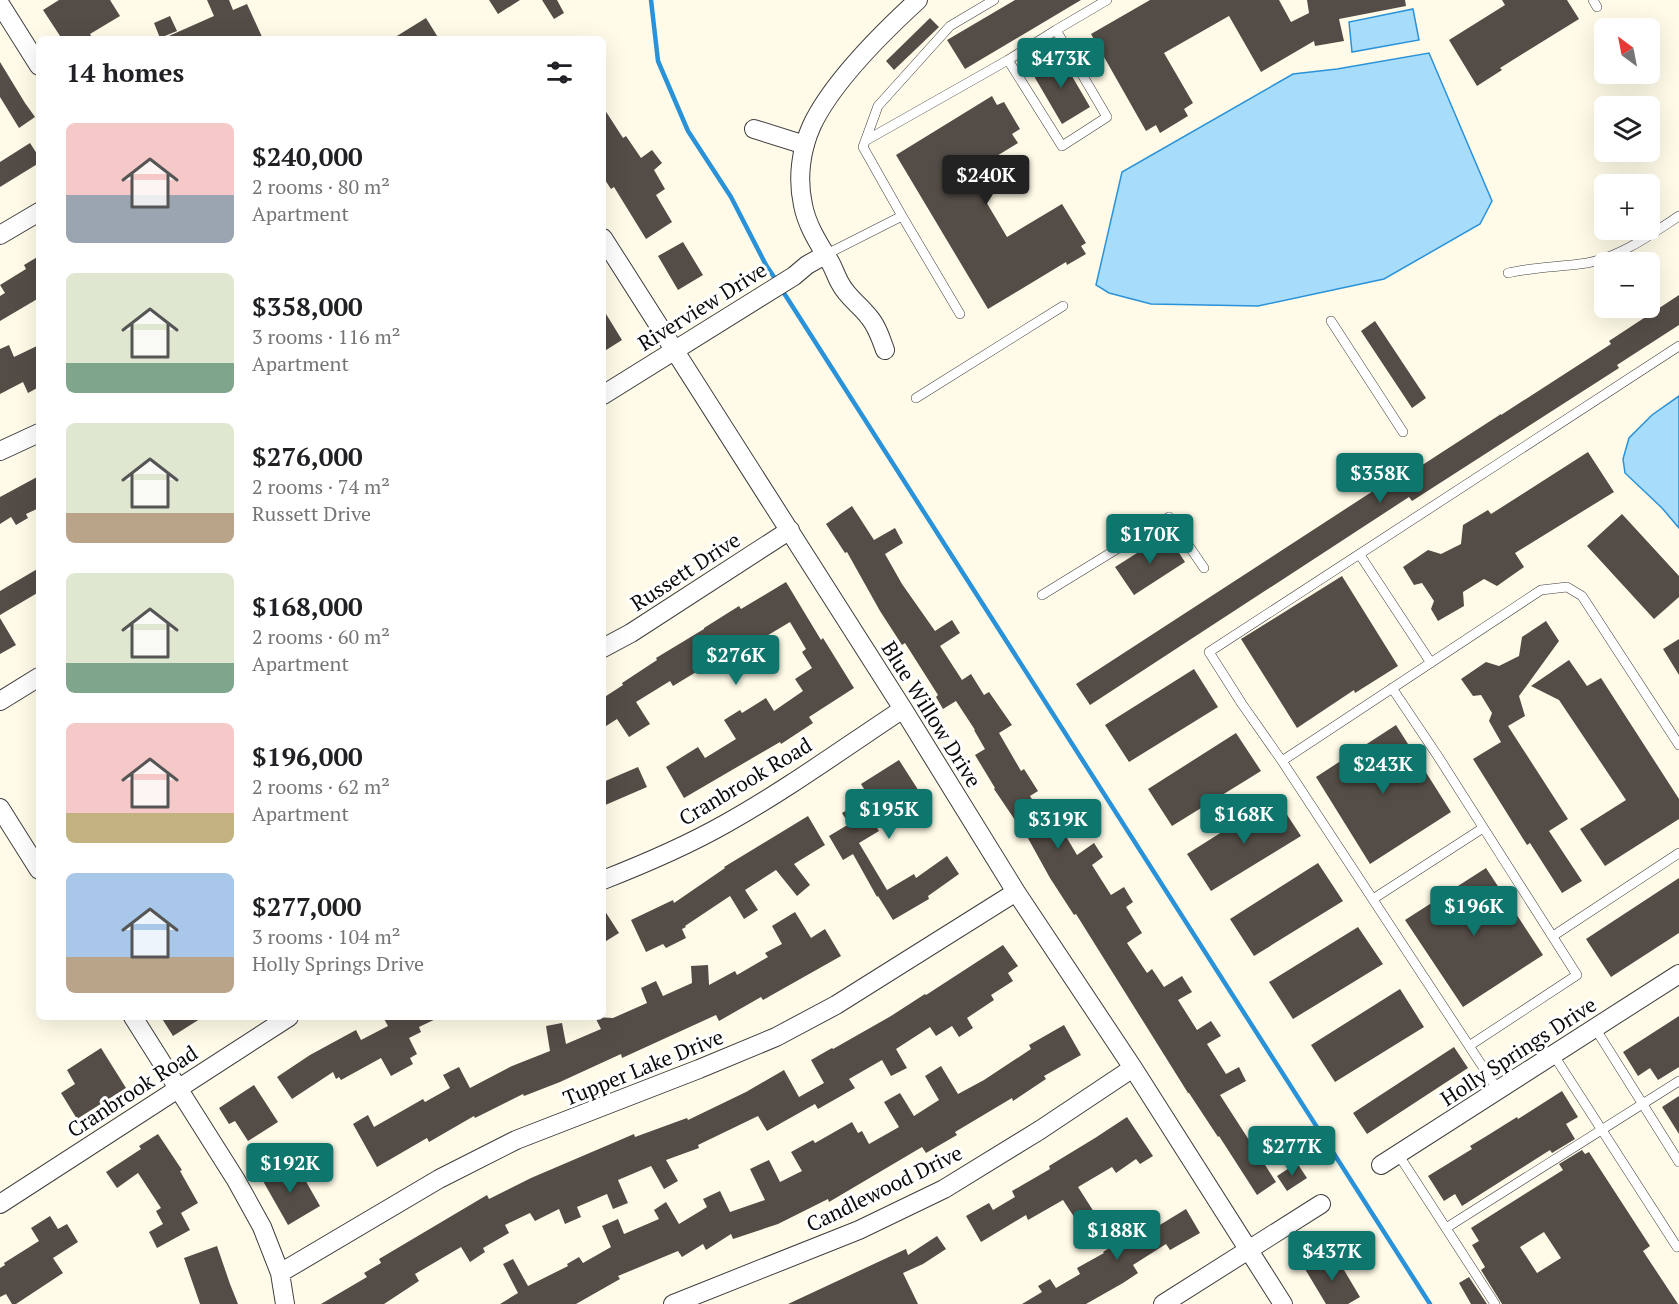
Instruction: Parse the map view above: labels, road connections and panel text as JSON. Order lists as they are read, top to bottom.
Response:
{
  "streets": {
    "street": [
      "Riverview Drive",
      "Russett Drive",
      "Blue Willow Drive",
      "Cranbrook Road",
      "Holly Springs Drive",
      "Tupper Lake Drive",
      "Candlewood Drive"
    ]
  },
  "crossings": [
    ["Riverview Drive", "Blue Willow Drive"],
    ["Russett Drive", "Blue Willow Drive"],
    ["Blue Willow Drive", "Cranbrook Road"],
    ["Blue Willow Drive", "Tupper Lake Drive"],
    ["Blue Willow Drive", "Candlewood Drive"]
  ],
  "north": "top left",
  "page": {
    "map_buttons": ["+", "−"],
    "heading": "14 homes",
    "price": [
      "$473K",
      "$240K",
      "$358K",
      "$170K",
      "$276K",
      "$243K",
      "$195K",
      "$168K",
      "$319K",
      "$196K",
      "$277K",
      "$192K",
      "$188K",
      "$437K"
    ],
    "list": [
      {
        "name": "$240,000",
        "note": "2 rooms · 80 m² · Apartment"
      },
      {
        "name": "$358,000",
        "note": "3 rooms · 116 m² · Apartment"
      },
      {
        "name": "$276,000",
        "note": "2 rooms · 74 m² · Russett Drive"
      },
      {
        "name": "$168,000",
        "note": "2 rooms · 60 m² · Apartment"
      },
      {
        "name": "$196,000",
        "note": "2 rooms · 62 m² · Apartment"
      },
      {
        "name": "$277,000",
        "note": "3 rooms · 104 m² · Holly Springs Drive"
      }
    ]
  }
}
